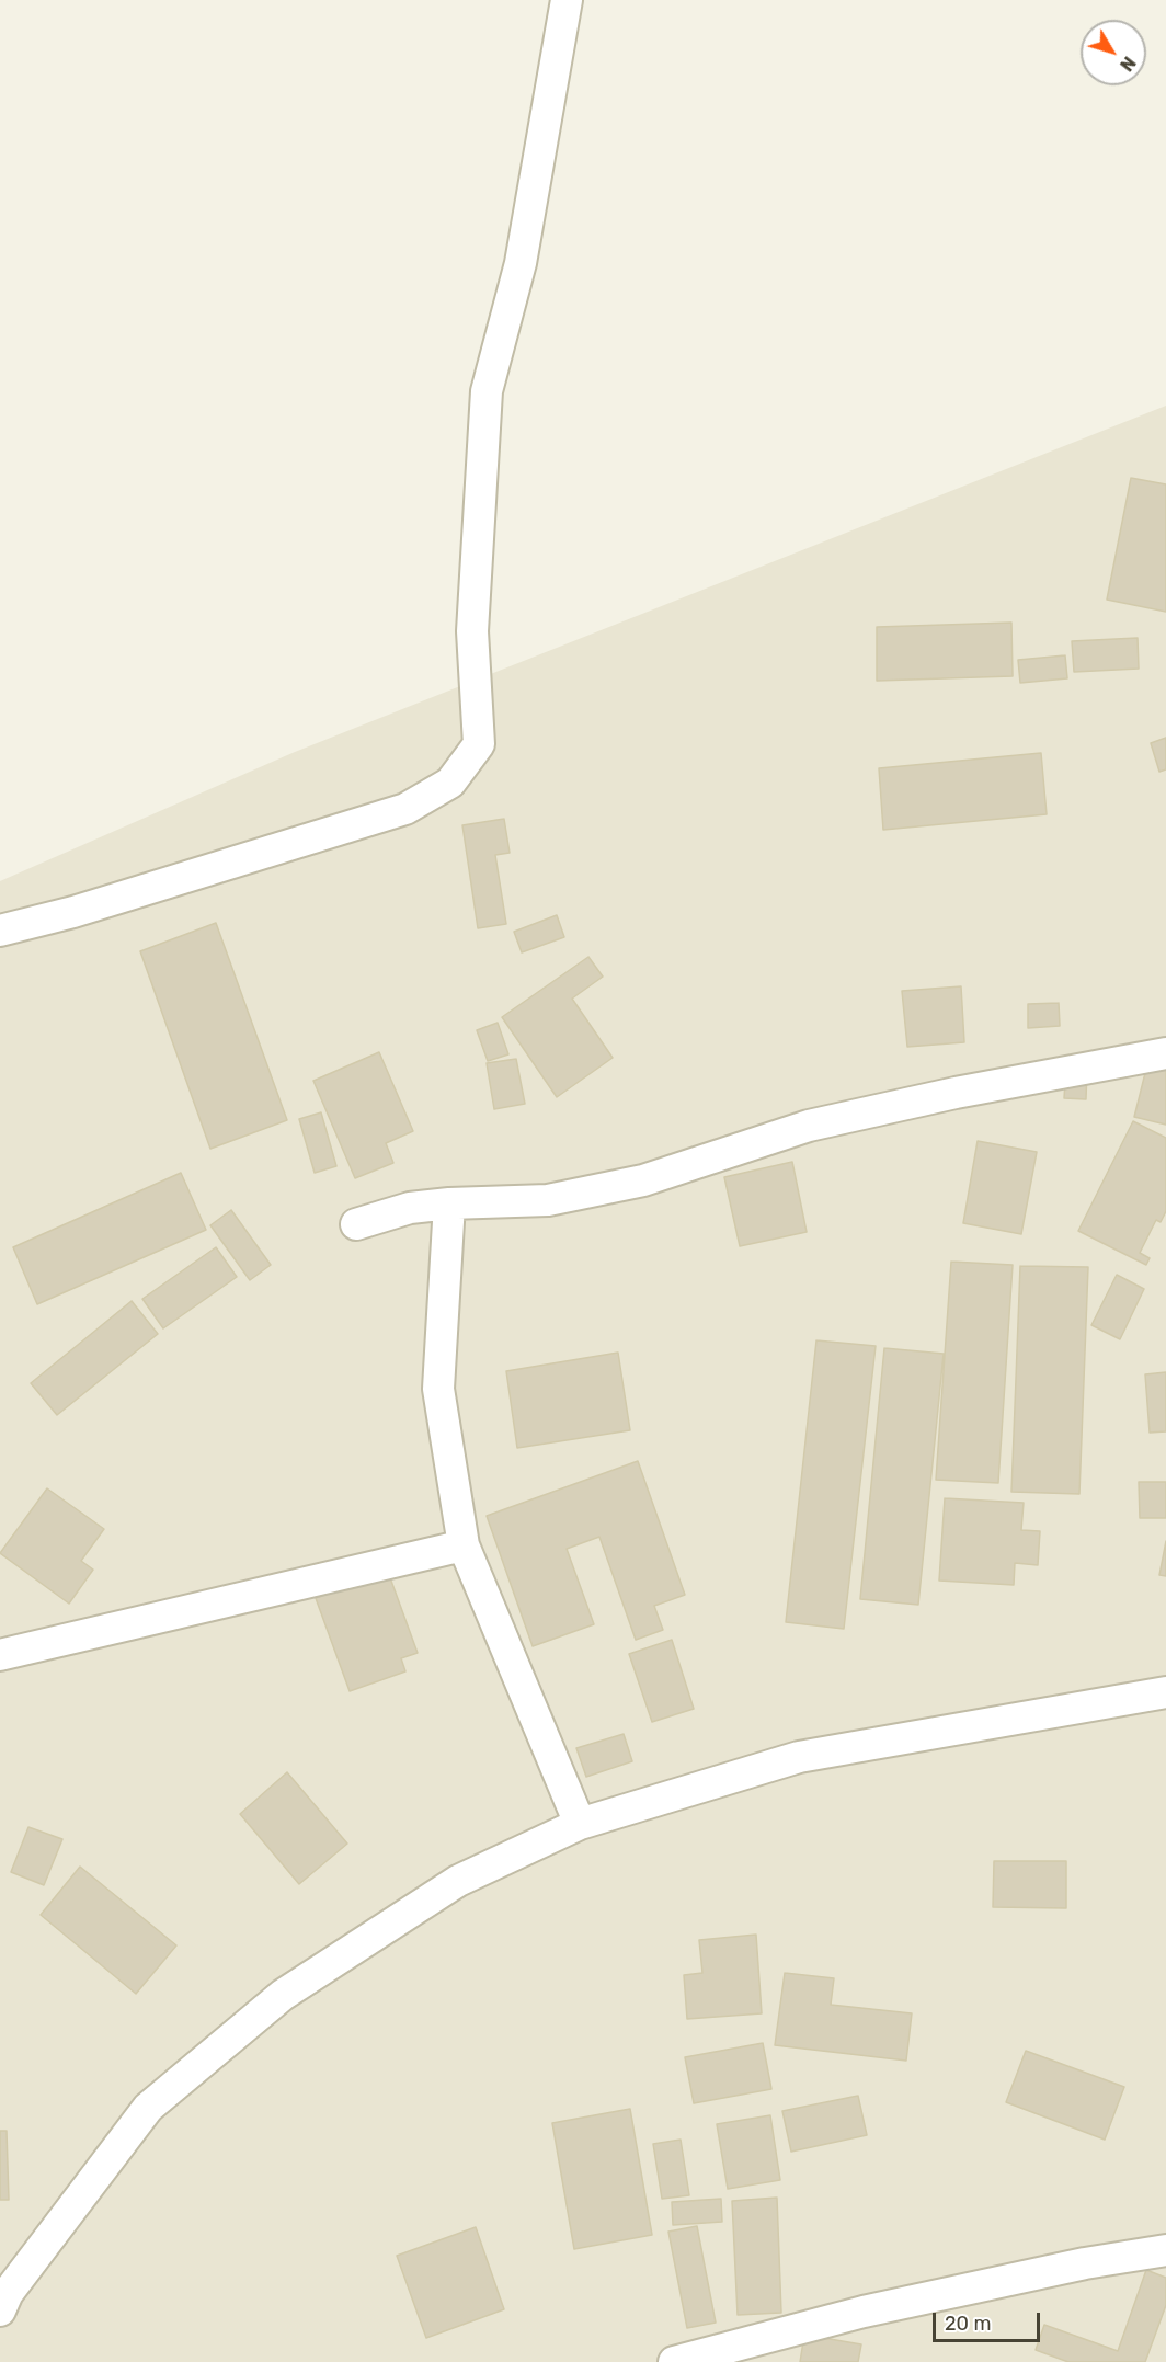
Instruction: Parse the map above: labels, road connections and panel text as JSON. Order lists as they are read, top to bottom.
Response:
{
  "scale_bar": "20 m",
  "north": "bottom right"
}
